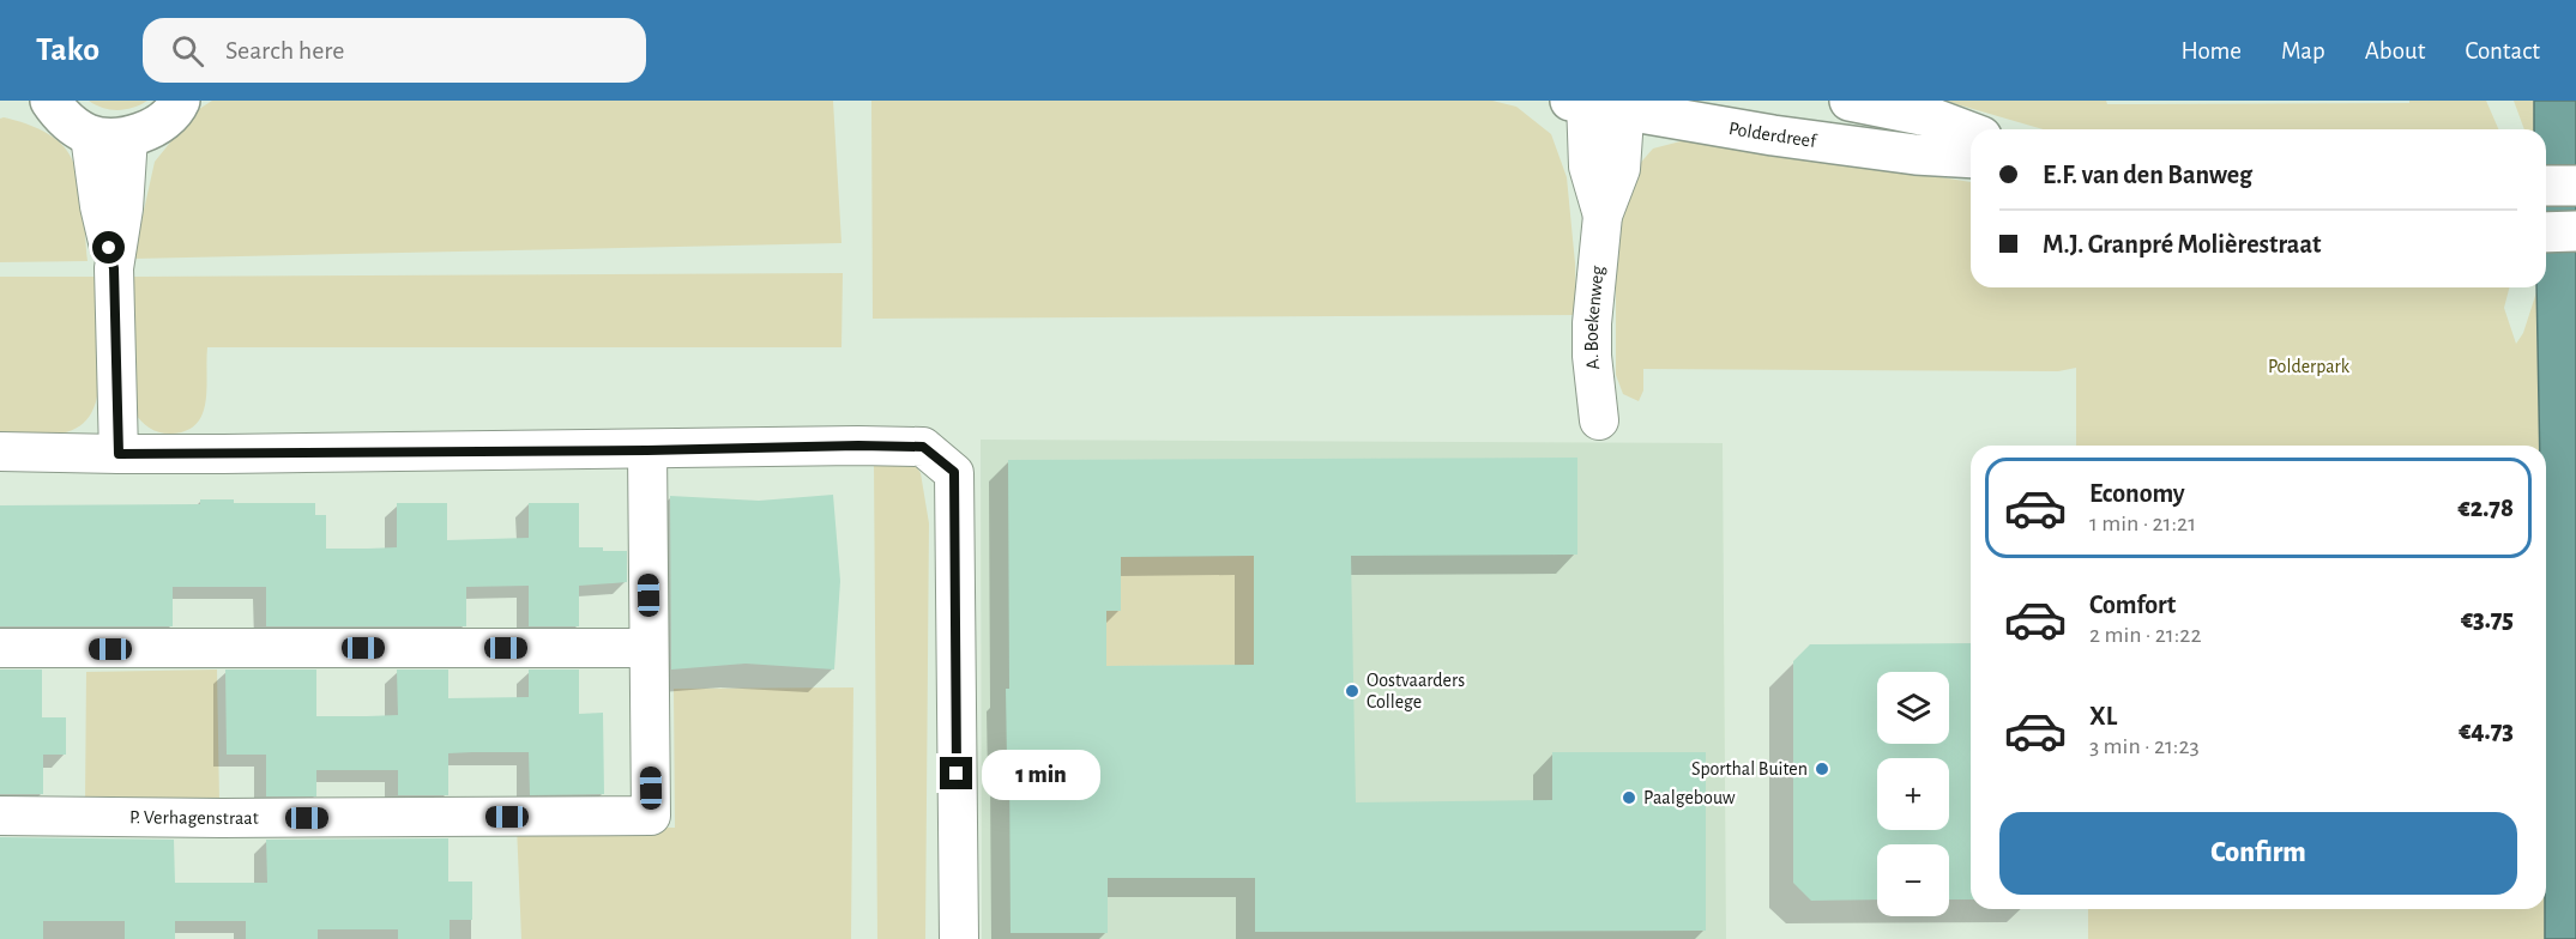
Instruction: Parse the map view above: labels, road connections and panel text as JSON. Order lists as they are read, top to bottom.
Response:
{
  "streets": {
    "main road": ["Polderdreef"],
    "street": ["A. Boekenweg", "P. Verhagenstraat"]
  },
  "crossings": [
    ["Polderdreef", "A. Boekenweg"]
  ],
  "parks": ["Polderpark"],
  "places": ["Oostvaarders College", "Sporthal Buiten", "Paalgebouw"],
  "page": {
    "header": "Tako",
    "search": "Search here",
    "nav": [
      "Home",
      "Map",
      "About",
      "Contact"
    ],
    "banner": ["E.F. van den Banweg", "M.J. Granpré Molièrestraat"],
    "list": [
      {
        "name": "Economy",
        "note": "1 min · 21:21",
        "value": "€2.78"
      },
      {
        "name": "Comfort",
        "note": "2 min · 21:22",
        "value": "€3.75"
      },
      {
        "name": "XL",
        "note": "3 min · 21:23",
        "value": "€4.73"
      }
    ],
    "map_buttons": ["+", "−"],
    "bubble": "1 min",
    "buttons": "Confirm"
  }
}
